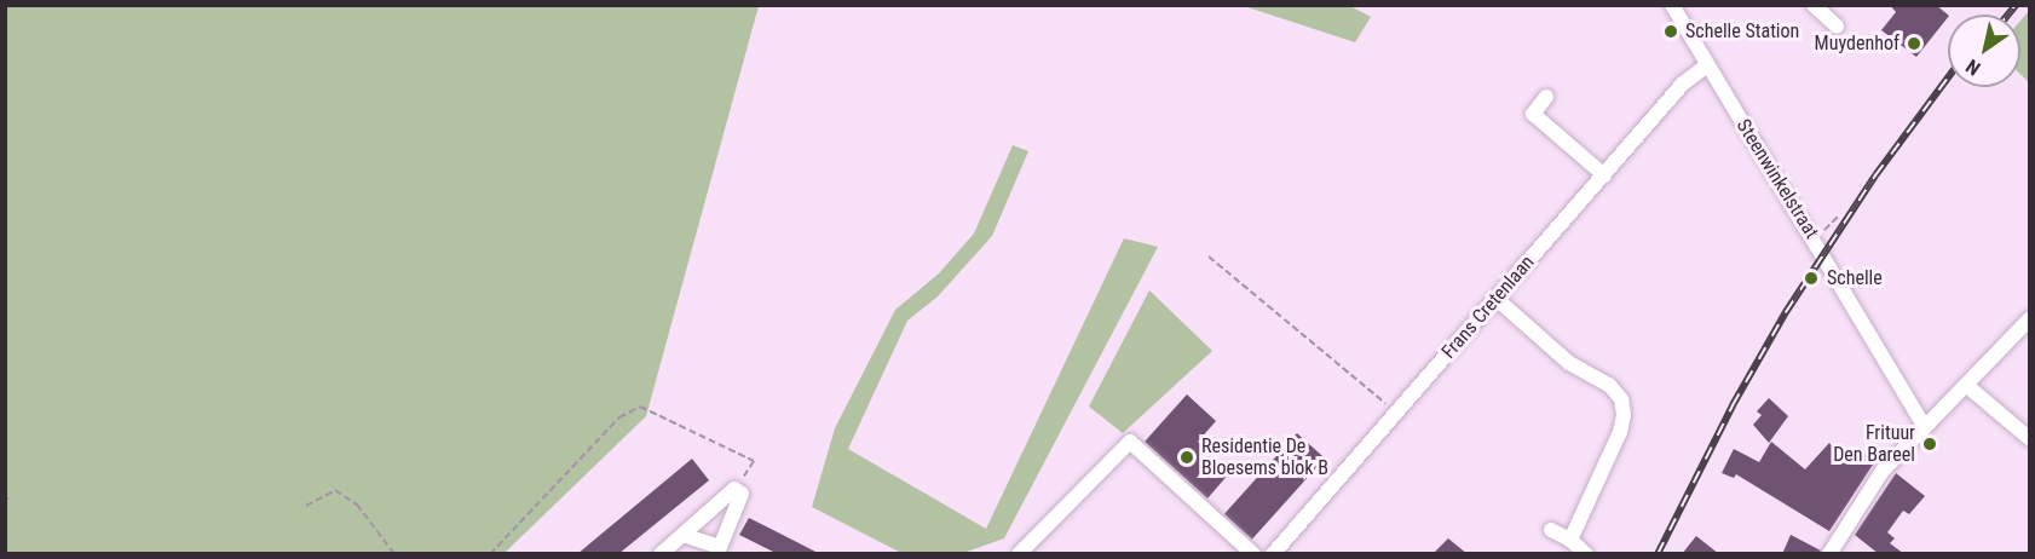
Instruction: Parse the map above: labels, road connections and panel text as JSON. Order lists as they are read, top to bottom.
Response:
{
  "streets": {
    "street": ["Steenwinkelstraat", "Frans Cretenlaan"]
  },
  "crossings": [
    ["Steenwinkelstraat", "Frans Cretenlaan"]
  ],
  "places": [
    "Schelle Station",
    "Muydenhof",
    "Schelle",
    "Frituur Den Bareel",
    "Residentie De Bloesems blok B"
  ],
  "north": "bottom left"
}
